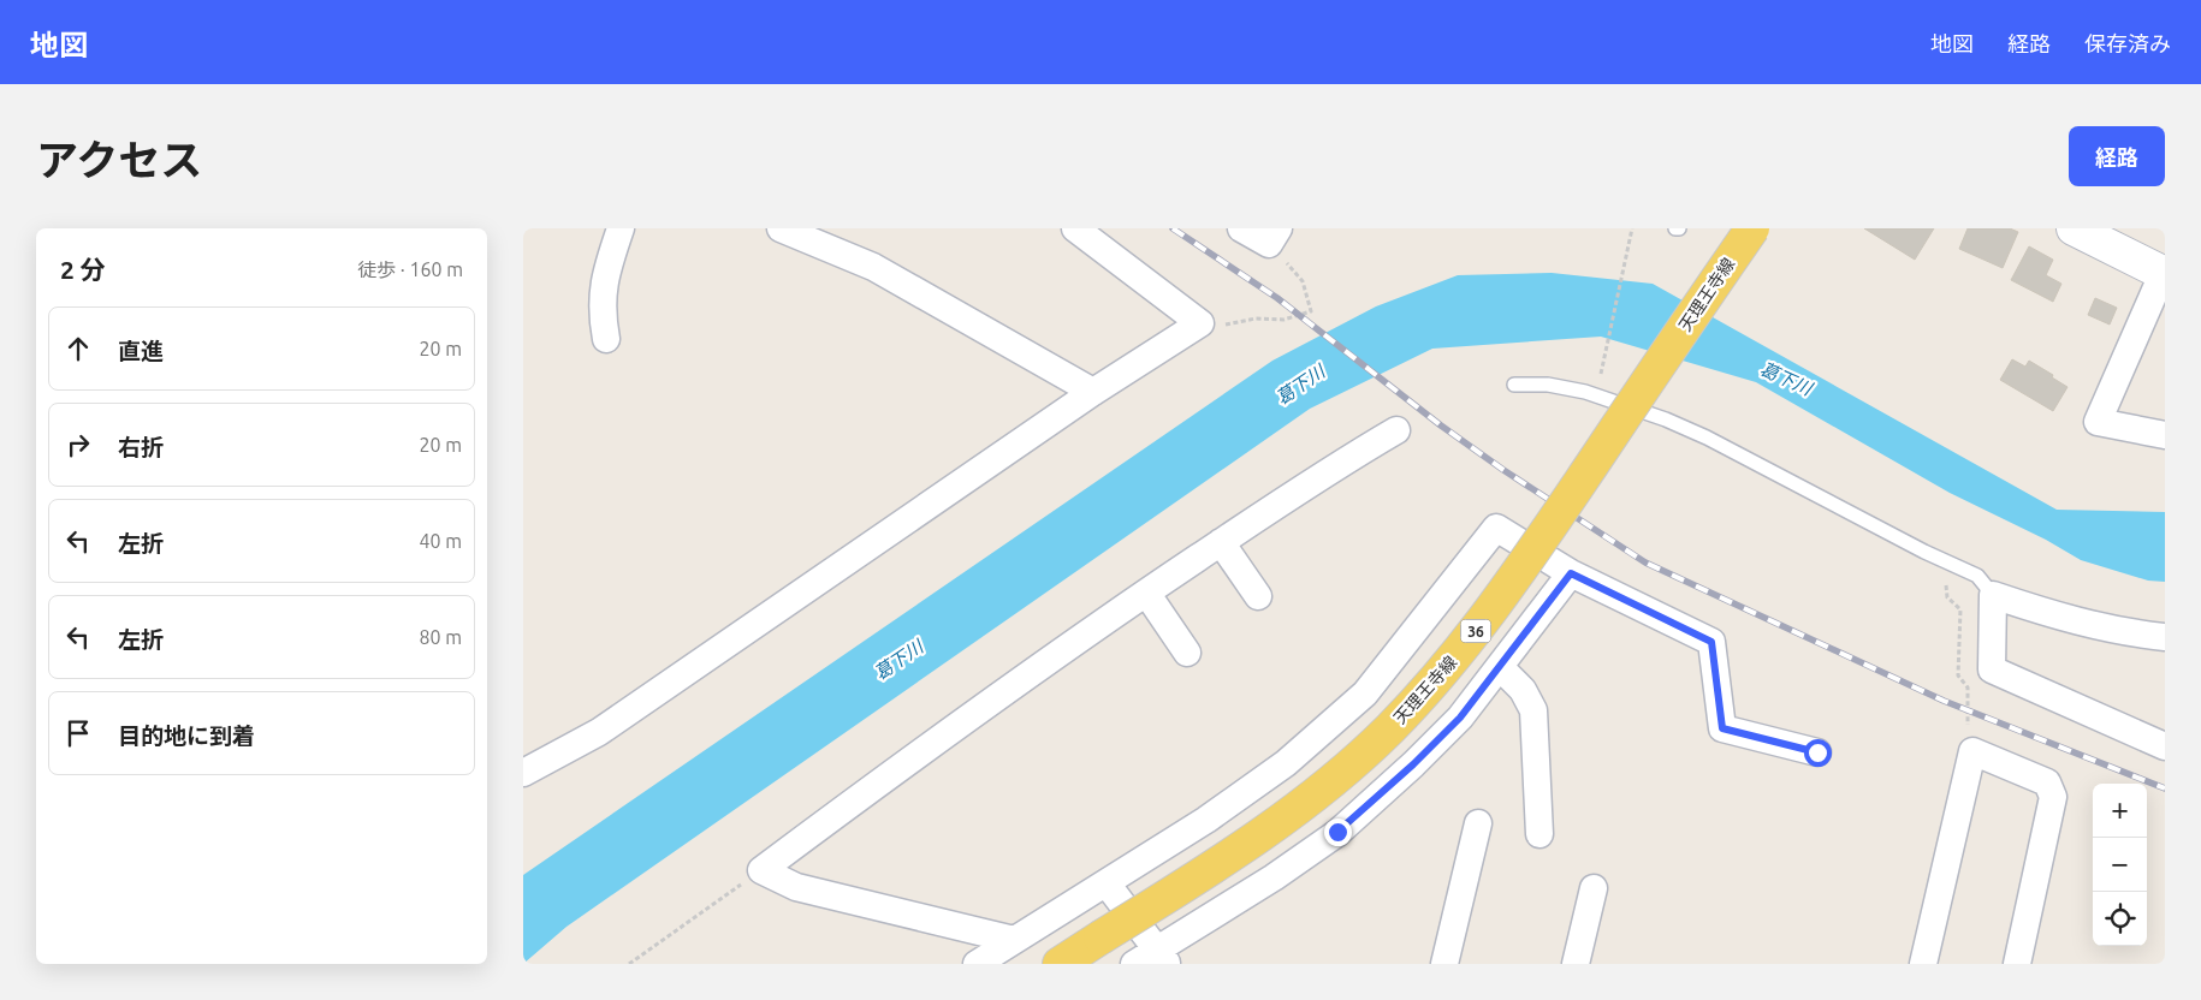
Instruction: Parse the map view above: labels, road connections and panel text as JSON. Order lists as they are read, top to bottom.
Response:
{
  "streets": {
    "main road": ["天理王寺線", "36"]
  },
  "water": ["葛下川"],
  "page": {
    "header": "地図",
    "nav": ["地図", "経路", "保存済み"],
    "title": "アクセス",
    "buttons": "経路",
    "heading": ["2 分", "徒歩 · 160 m"],
    "list": [
      ["直進", "20 m"],
      ["右折", "20 m"],
      ["左折", "40 m"],
      ["左折", "80 m"],
      "目的地に到着"
    ],
    "map_buttons": ["+", "−"]
  }
}
